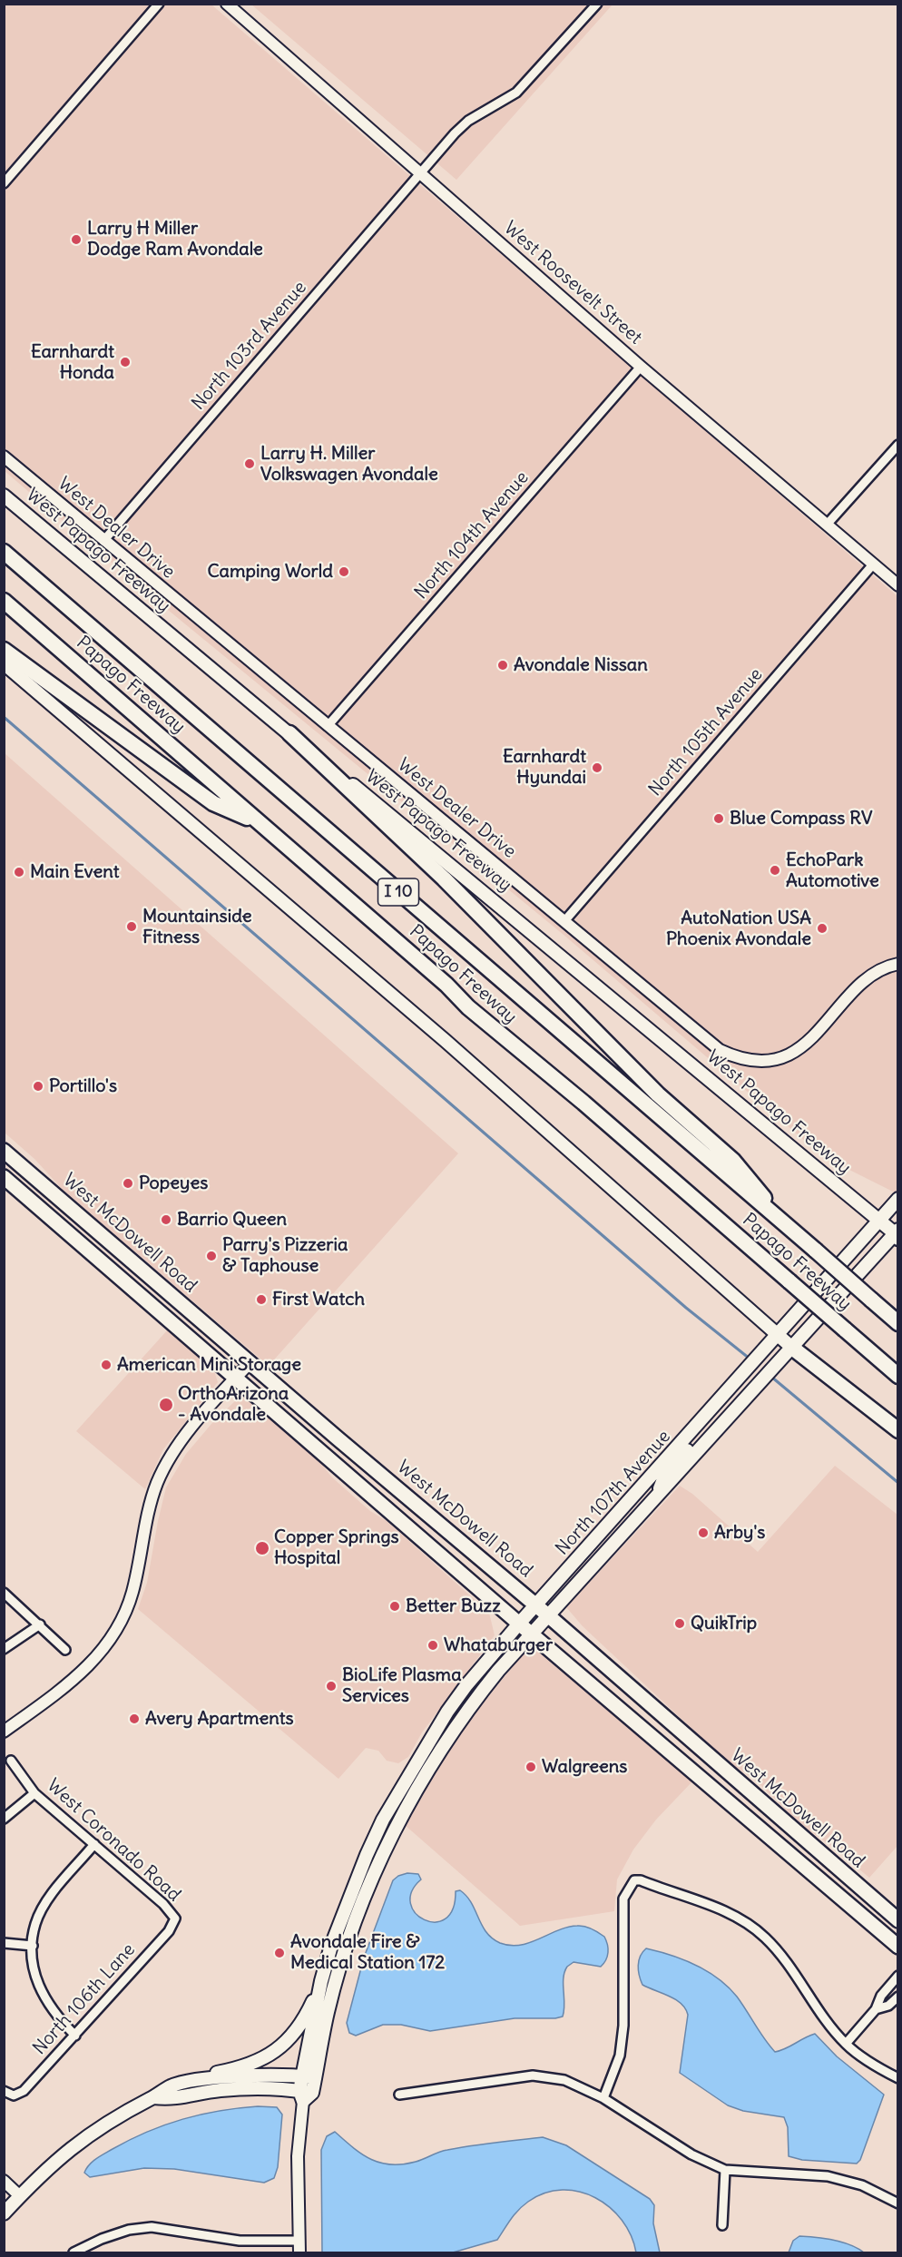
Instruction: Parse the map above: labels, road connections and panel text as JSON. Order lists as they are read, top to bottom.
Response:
{
  "streets": {
    "highway": ["Papago Freeway", "I 10"],
    "main road": ["West Papago Freeway", "West McDowell Road", "North 107th Avenue"],
    "street": [
      "West Roosevelt Street",
      "North 103rd Avenue",
      "West Dealer Drive",
      "North 104th Avenue",
      "North 105th Avenue",
      "West Coronado Road",
      "North 106th Lane"
    ]
  },
  "crossings": [
    ["West Roosevelt Street", "North 103rd Avenue"],
    ["West Roosevelt Street", "North 104th Avenue"],
    ["West Roosevelt Street", "North 105th Avenue"],
    ["North 103rd Avenue", "West Dealer Drive"],
    ["West Dealer Drive", "North 104th Avenue"],
    ["West Dealer Drive", "North 105th Avenue"],
    ["West Papago Freeway", "North 107th Avenue"],
    ["West McDowell Road", "North 107th Avenue"],
    ["West Coronado Road", "North 106th Lane"]
  ],
  "places": [
    "Larry H Miller Dodge Ram Avondale",
    "Earnhardt Honda",
    "Larry H. Miller Volkswagen Avondale",
    "Camping World",
    "Avondale Nissan",
    "Earnhardt Hyundai",
    "Blue Compass RV",
    "EchoPark Automotive",
    "Main Event",
    "Mountainside Fitness",
    "AutoNation USA Phoenix Avondale",
    "Portillo's",
    "Popeyes",
    "Barrio Queen",
    "Parry's Pizzeria & Taphouse",
    "First Watch",
    "American Mini Storage",
    "OrthoArizona - Avondale",
    "Arby's",
    "Copper Springs Hospital",
    "Better Buzz",
    "QuikTrip",
    "Whataburger",
    "BioLife Plasma Services",
    "Avery Apartments",
    "Walgreens",
    "Avondale Fire & Medical Station 172"
  ]
}
